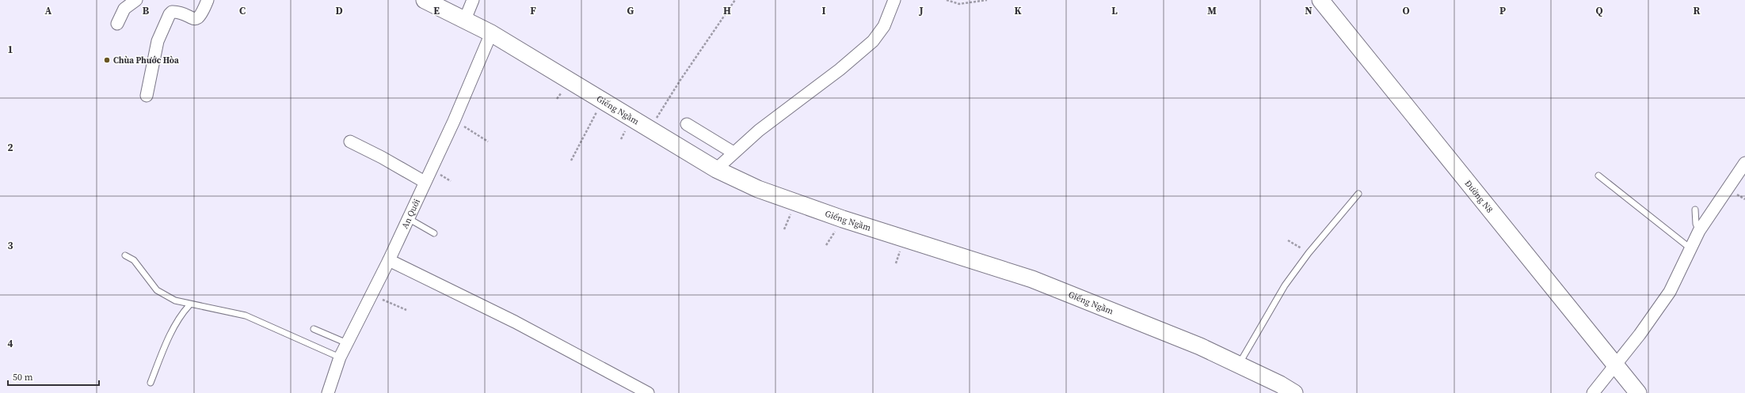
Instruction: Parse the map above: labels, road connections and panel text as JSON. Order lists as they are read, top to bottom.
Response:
{
  "streets": {
    "street": ["Giếng Ngầm", "Đường N8", "An Quới"]
  },
  "crossings": [
    ["Giếng Ngầm", "An Quới"]
  ],
  "places": ["Chùa Phước Hòa"],
  "scale_bar": "50 m",
  "grid": {
    "columns": [
      "A",
      "B",
      "C",
      "D",
      "E",
      "F",
      "G",
      "H",
      "I",
      "J",
      "K",
      "L",
      "M",
      "N",
      "O",
      "P",
      "Q",
      "R"
    ],
    "rows": [
      "1",
      "2",
      "3",
      "4"
    ]
  }
}
